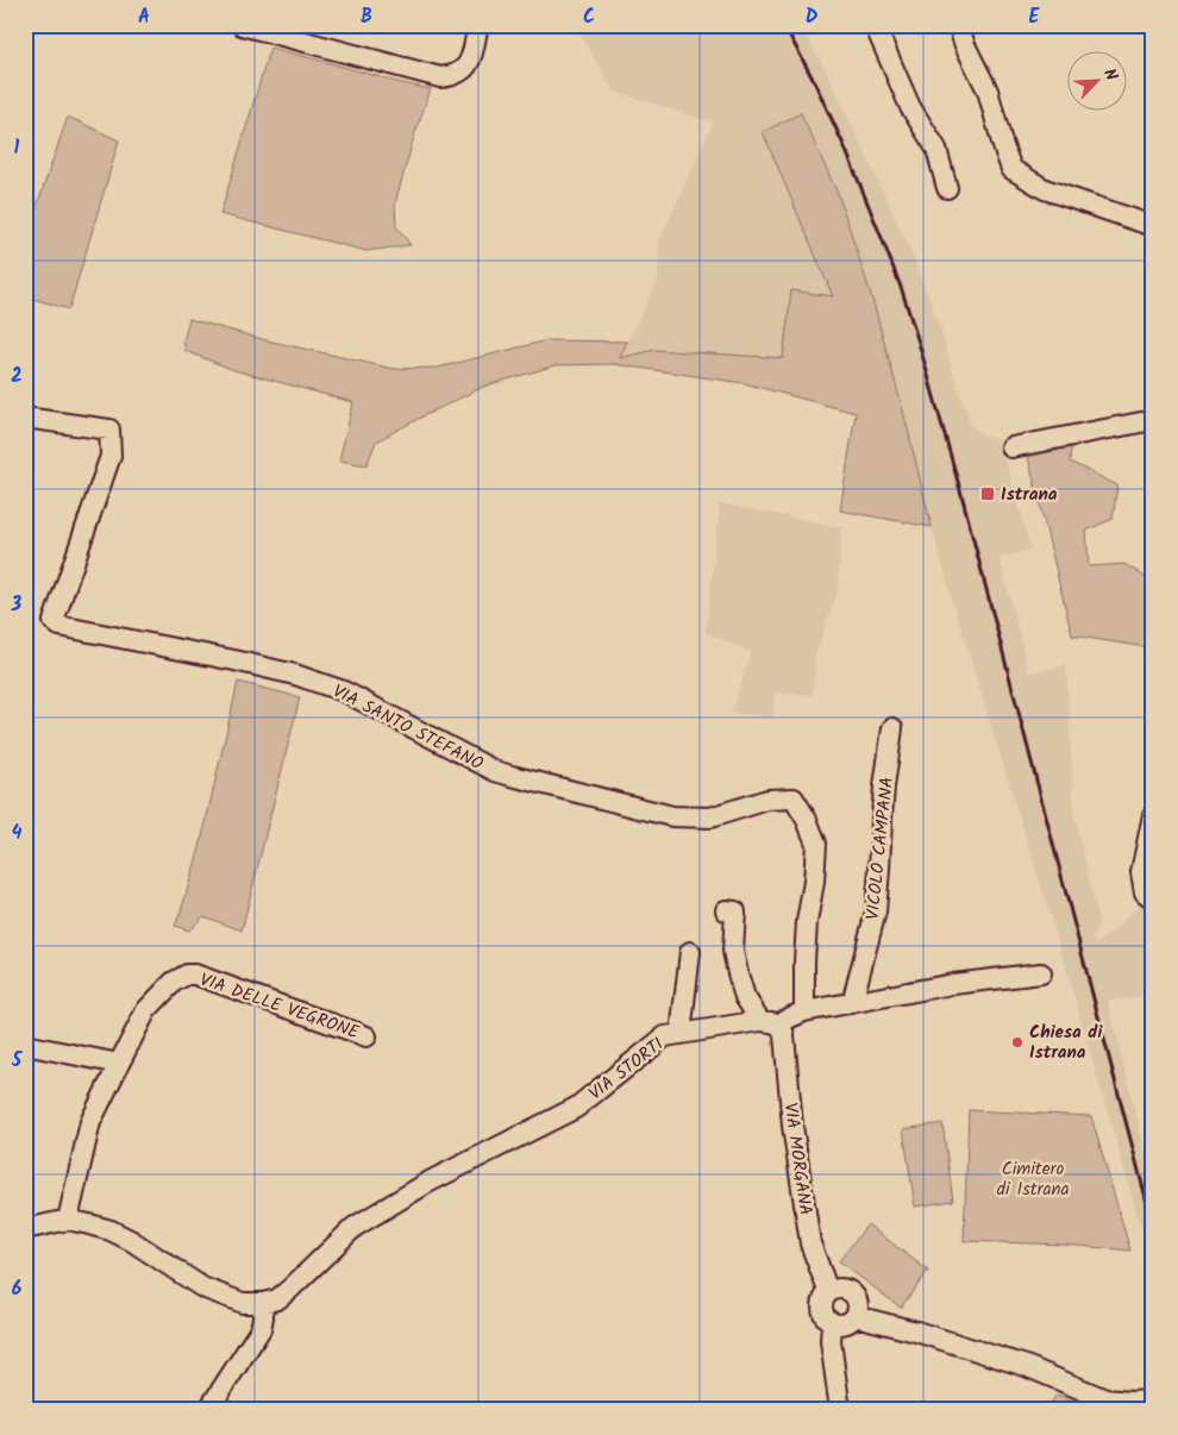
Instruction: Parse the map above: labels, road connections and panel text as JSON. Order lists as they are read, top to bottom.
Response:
{
  "streets": {
    "street": [
      "VIA SANTO STEFANO",
      "VICOLO CAMPANA",
      "VIA DELLE VEGRONE",
      "VIA STORTI",
      "VIA MORGANA"
    ]
  },
  "crossings": [
    ["VIA SANTO STEFANO", "VIA STORTI"],
    ["VICOLO CAMPANA", "VIA STORTI"],
    ["VIA STORTI", "VIA MORGANA"]
  ],
  "parks": ["Cimitero di Istrana"],
  "places": {
    "transit": ["Istrana"],
    "other": ["Chiesa di Istrana"]
  },
  "north": "top right",
  "grid": {
    "columns": [
      "A",
      "B",
      "C",
      "D",
      "E"
    ],
    "rows": [
      "1",
      "2",
      "3",
      "4",
      "5",
      "6"
    ]
  }
}
